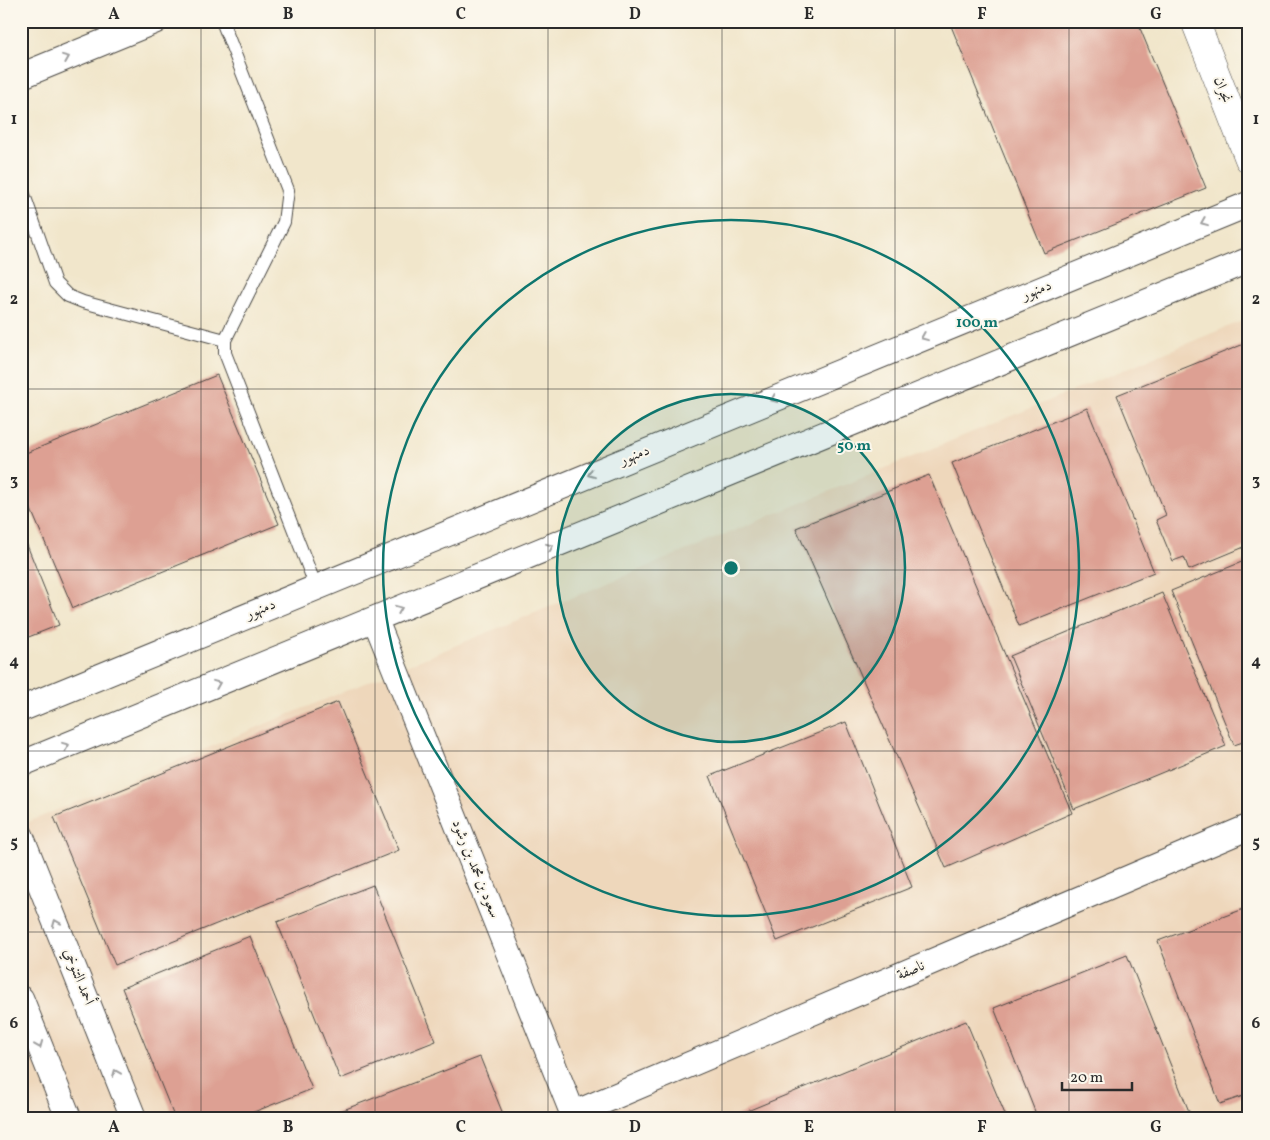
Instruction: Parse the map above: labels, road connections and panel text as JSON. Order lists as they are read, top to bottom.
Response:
{
  "streets": {
    "street": [
      "نجران",
      "دمنهور",
      "سعود بن محمد بن رشود",
      "ناصفة",
      "أحمد التنوخي"
    ]
  },
  "crossings": [
    ["سعود بن محمد بن رشود", "ناصفة"]
  ],
  "scale_bar": "20 m",
  "grid": {
    "columns": [
      "A",
      "B",
      "C",
      "D",
      "E",
      "F",
      "G"
    ],
    "rows": [
      "1",
      "2",
      "3",
      "4",
      "5",
      "6"
    ]
  },
  "rings": ["100 m", "50 m"]
}
